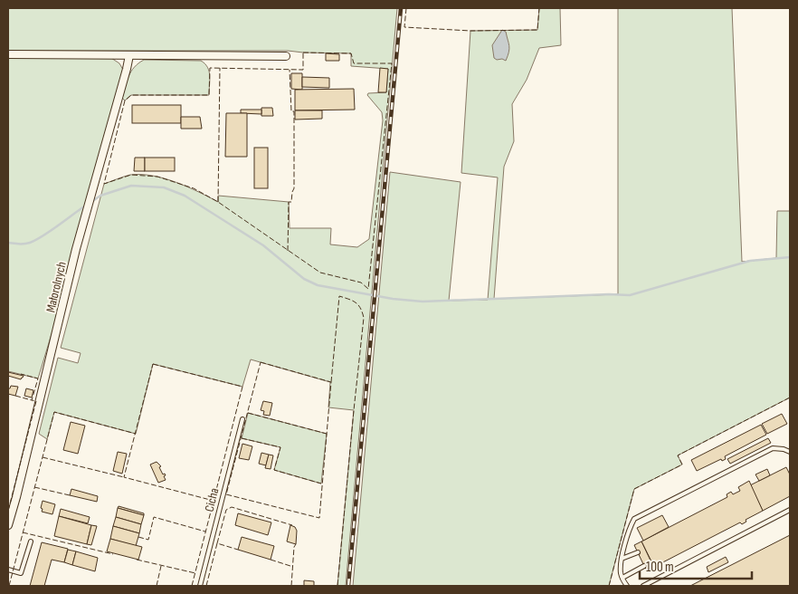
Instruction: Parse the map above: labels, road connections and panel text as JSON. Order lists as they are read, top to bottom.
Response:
{
  "streets": {
    "street": ["Małorolnych"],
    "lane": ["Cicha"]
  },
  "scale_bar": "100 m"
}
